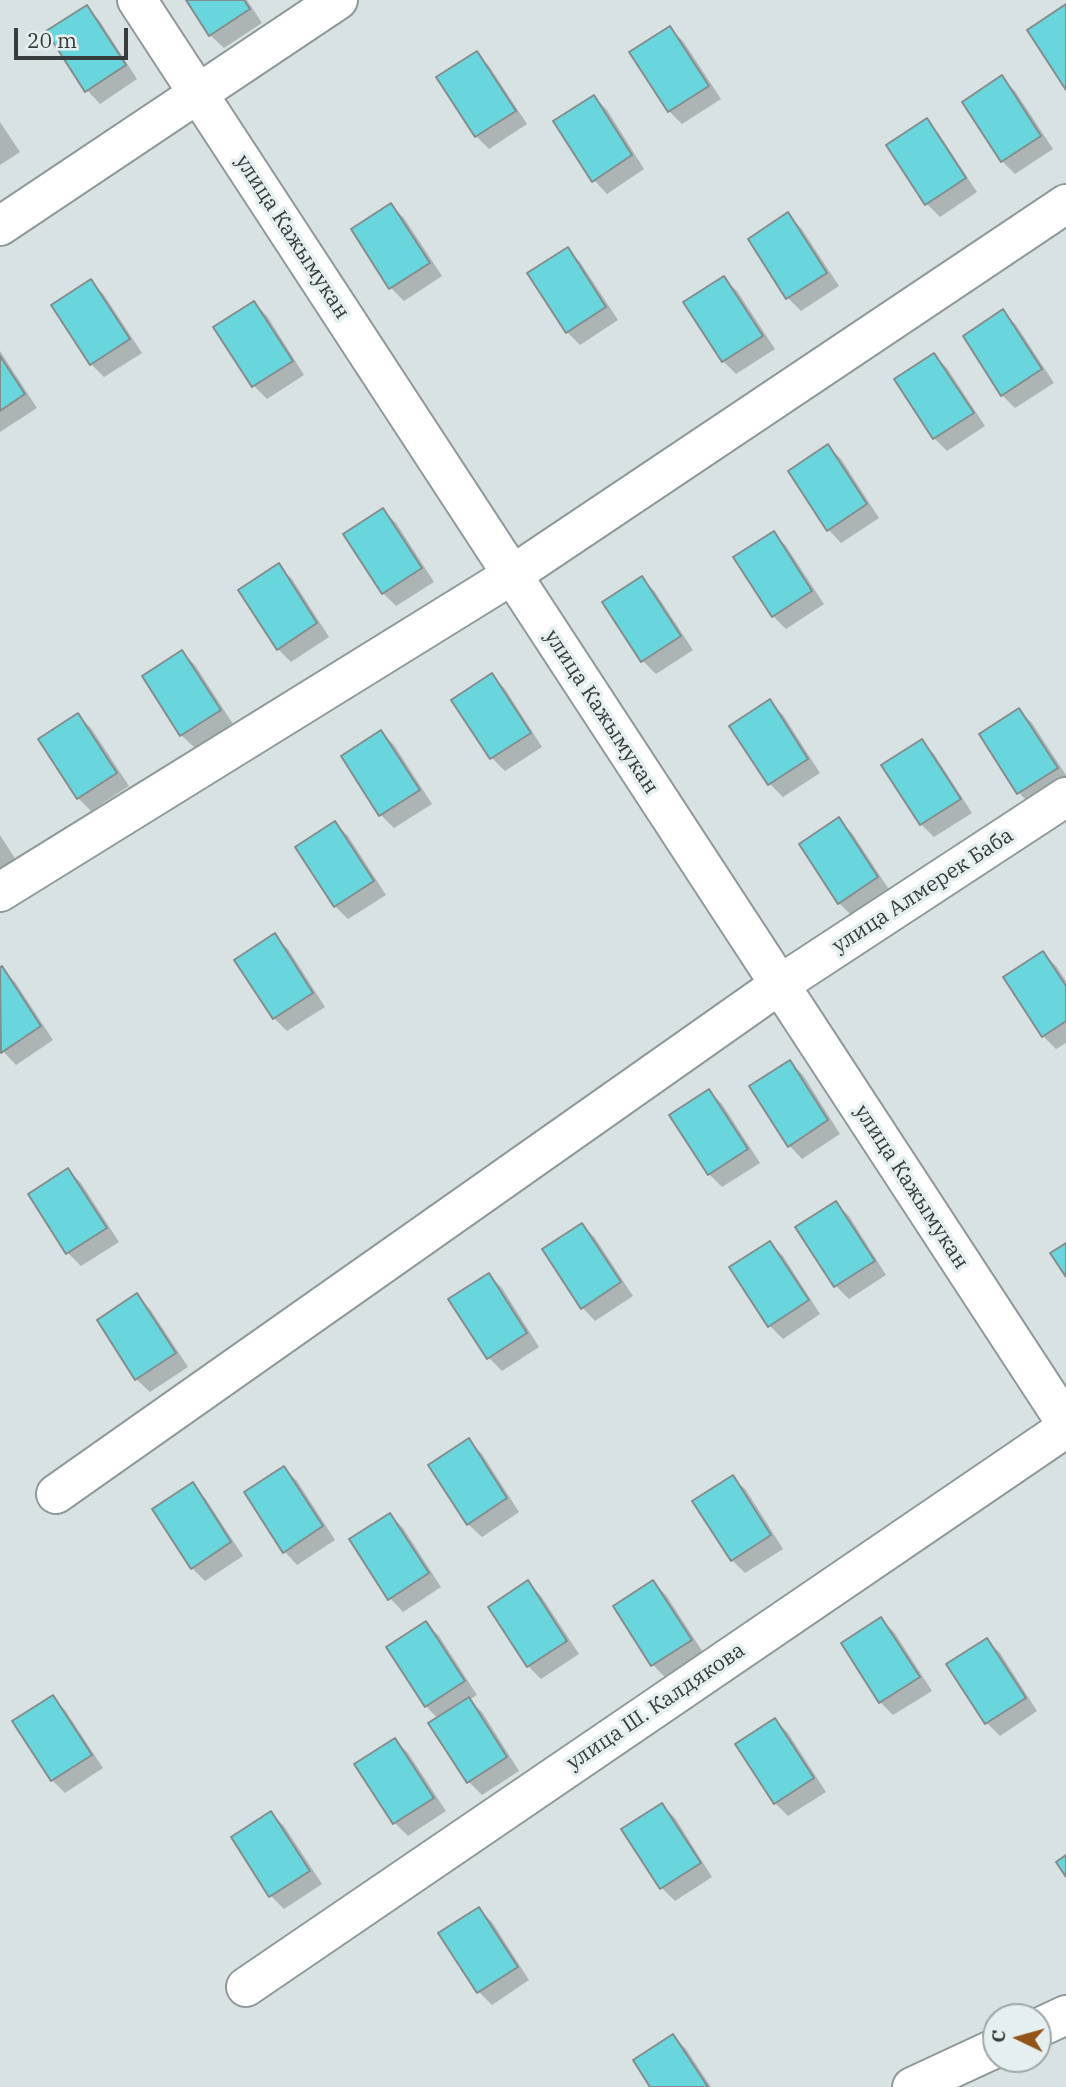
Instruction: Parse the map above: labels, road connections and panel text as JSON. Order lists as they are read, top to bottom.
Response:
{
  "streets": {
    "street": ["улица Кажымукан", "улица Алмерек Баба", "улица Ш. Калдякова"]
  },
  "crossings": [
    ["улица Кажымукан", "улица Алмерек Баба"],
    ["улица Кажымукан", "улица Ш. Калдякова"]
  ],
  "scale_bar": "20 m",
  "north": "left"
}
